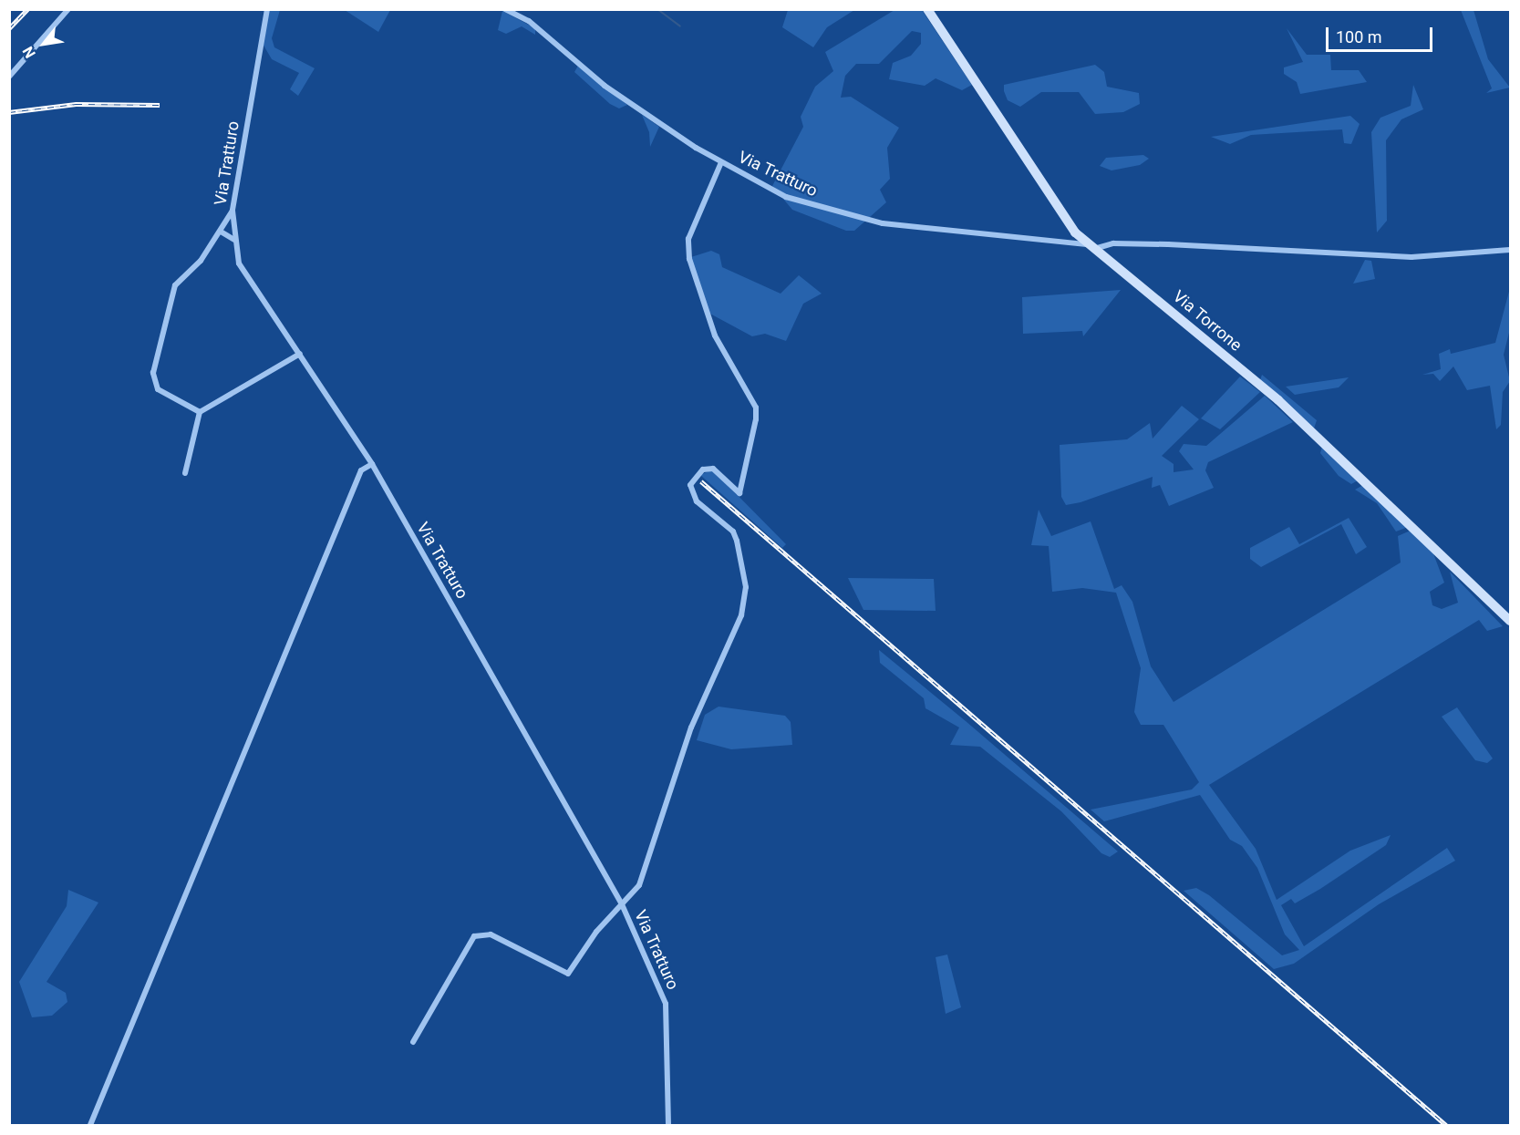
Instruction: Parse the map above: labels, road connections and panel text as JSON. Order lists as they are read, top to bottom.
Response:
{
  "streets": {
    "main road": ["Via Torrone"],
    "street": ["Via Tratturo"]
  },
  "crossings": [
    ["Via Tratturo", "Via Torrone"]
  ],
  "scale_bar": "100 m",
  "north": "bottom left"
}
